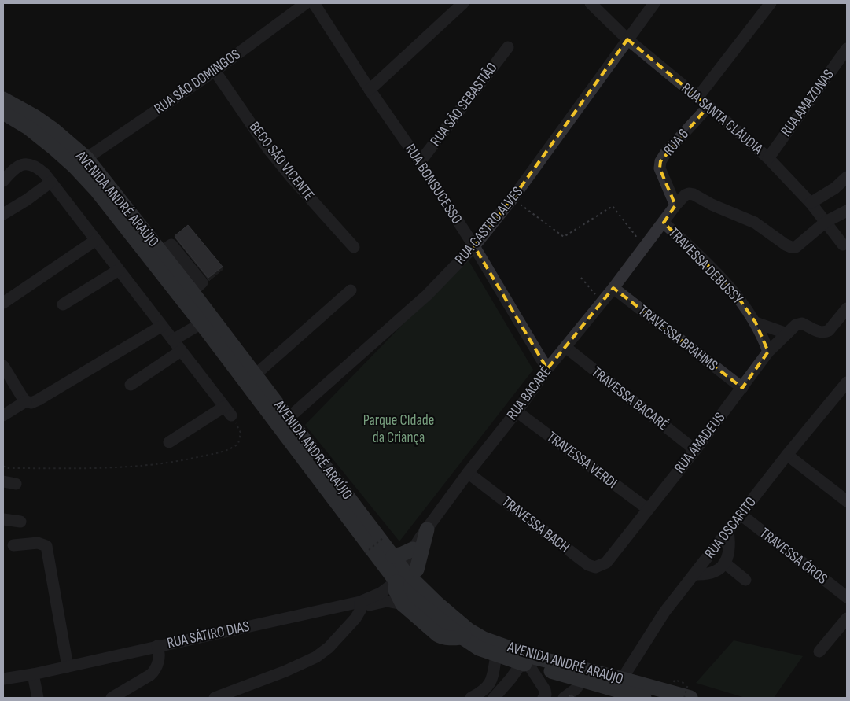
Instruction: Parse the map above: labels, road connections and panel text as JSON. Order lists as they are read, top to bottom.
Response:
{
  "streets": {
    "main road": ["AVENIDA ANDRÉ ARAÚJO"],
    "street": [
      "RUA SÃO DOMINGOS",
      "RUA AMAZONAS",
      "RUA SÃO SEBASTIÃO",
      "RUA SANTA CLÁUDIA",
      "RUA 6",
      "BECO SÃO VICENTE",
      "RUA BONSUCESSO",
      "RUA CASTRO ALVES",
      "TRAVESSA DEBUSSY",
      "TRAVESSA BRAHMS",
      "RUA BACARÉ",
      "TRAVESSA BACARÉ",
      "RUA AMADEUS",
      "TRAVESSA VERDI",
      "TRAVESSA BACH",
      "RUA OSCARITO",
      "TRAVESSA ÓROS",
      "RUA SÁTIRO DIAS"
    ]
  },
  "crossings": [
    ["RUA SÃO DOMINGOS", "BECO SÃO VICENTE"],
    ["RUA SÃO DOMINGOS", "AVENIDA ANDRÉ ARAÚJO"],
    ["RUA AMAZONAS", "RUA SANTA CLÁUDIA"],
    ["RUA SÃO SEBASTIÃO", "RUA BONSUCESSO"],
    ["RUA SANTA CLÁUDIA", "RUA 6"],
    ["RUA SANTA CLÁUDIA", "RUA CASTRO ALVES"],
    ["RUA SANTA CLÁUDIA", "RUA BACARÉ"],
    ["RUA 6", "RUA BACARÉ"],
    ["RUA BONSUCESSO", "RUA CASTRO ALVES"],
    ["RUA BONSUCESSO", "RUA BACARÉ"],
    ["AVENIDA ANDRÉ ARAÚJO", "RUA CASTRO ALVES"],
    ["AVENIDA ANDRÉ ARAÚJO", "RUA BACARÉ"],
    ["AVENIDA ANDRÉ ARAÚJO", "RUA OSCARITO"],
    ["AVENIDA ANDRÉ ARAÚJO", "RUA SÁTIRO DIAS"],
    ["TRAVESSA DEBUSSY", "RUA BACARÉ"],
    ["TRAVESSA DEBUSSY", "RUA AMADEUS"],
    ["TRAVESSA BRAHMS", "RUA BACARÉ"],
    ["TRAVESSA BRAHMS", "RUA AMADEUS"],
    ["RUA BACARÉ", "TRAVESSA BACARÉ"],
    ["RUA BACARÉ", "TRAVESSA VERDI"],
    ["RUA BACARÉ", "TRAVESSA BACH"],
    ["RUA BACARÉ", "RUA SÁTIRO DIAS"],
    ["TRAVESSA BACARÉ", "RUA AMADEUS"],
    ["RUA AMADEUS", "TRAVESSA VERDI"],
    ["RUA AMADEUS", "TRAVESSA BACH"],
    ["RUA OSCARITO", "TRAVESSA ÓROS"]
  ],
  "parks": ["Parque CIdade da Criança"]
}
